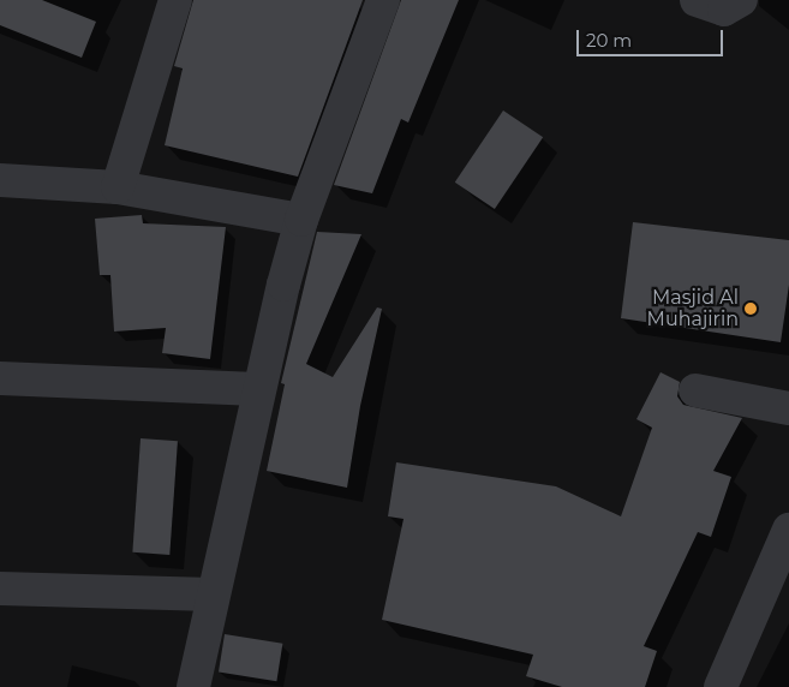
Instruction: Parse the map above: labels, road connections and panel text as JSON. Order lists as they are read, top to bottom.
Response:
{
  "places": ["Masjid Al Muhajirin"],
  "scale_bar": "20 m"
}
